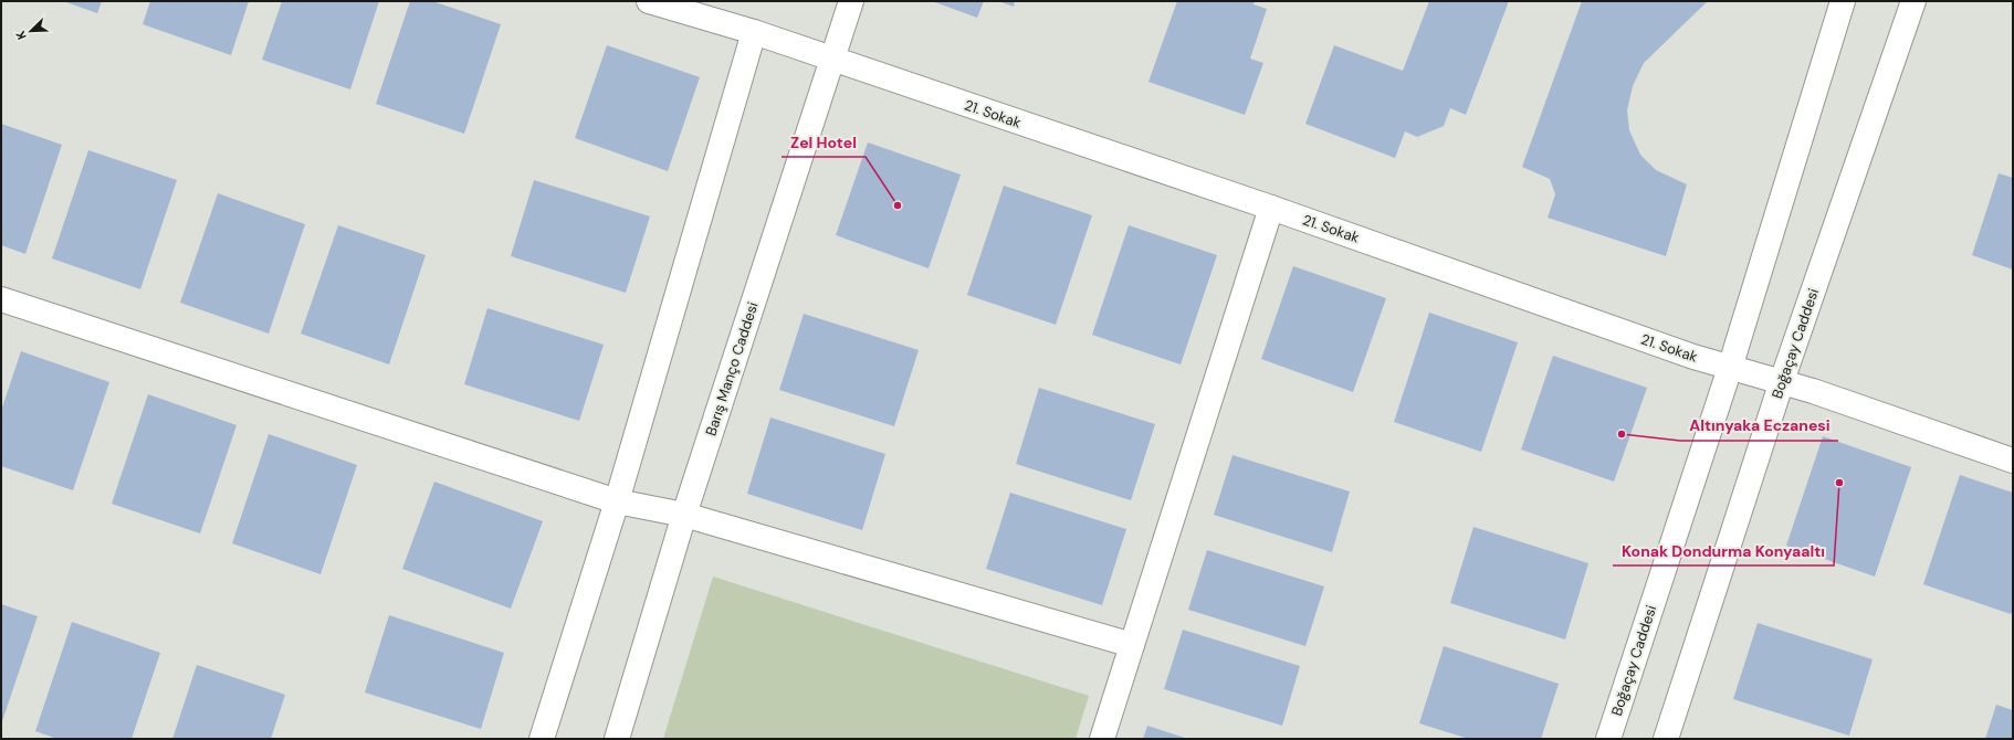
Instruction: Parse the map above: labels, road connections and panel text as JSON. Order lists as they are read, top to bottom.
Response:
{
  "streets": {
    "street": ["21. Sokak", "Boğaçay Caddesi", "Barış Manço Caddesi"]
  },
  "crossings": [
    ["21. Sokak", "Boğaçay Caddesi"],
    ["21. Sokak", "Barış Manço Caddesi"]
  ],
  "places": ["Zel Hotel", "Altınyaka Eczanesi", "Konak Dondurma Konyaaltı"],
  "north": "bottom left"
}
